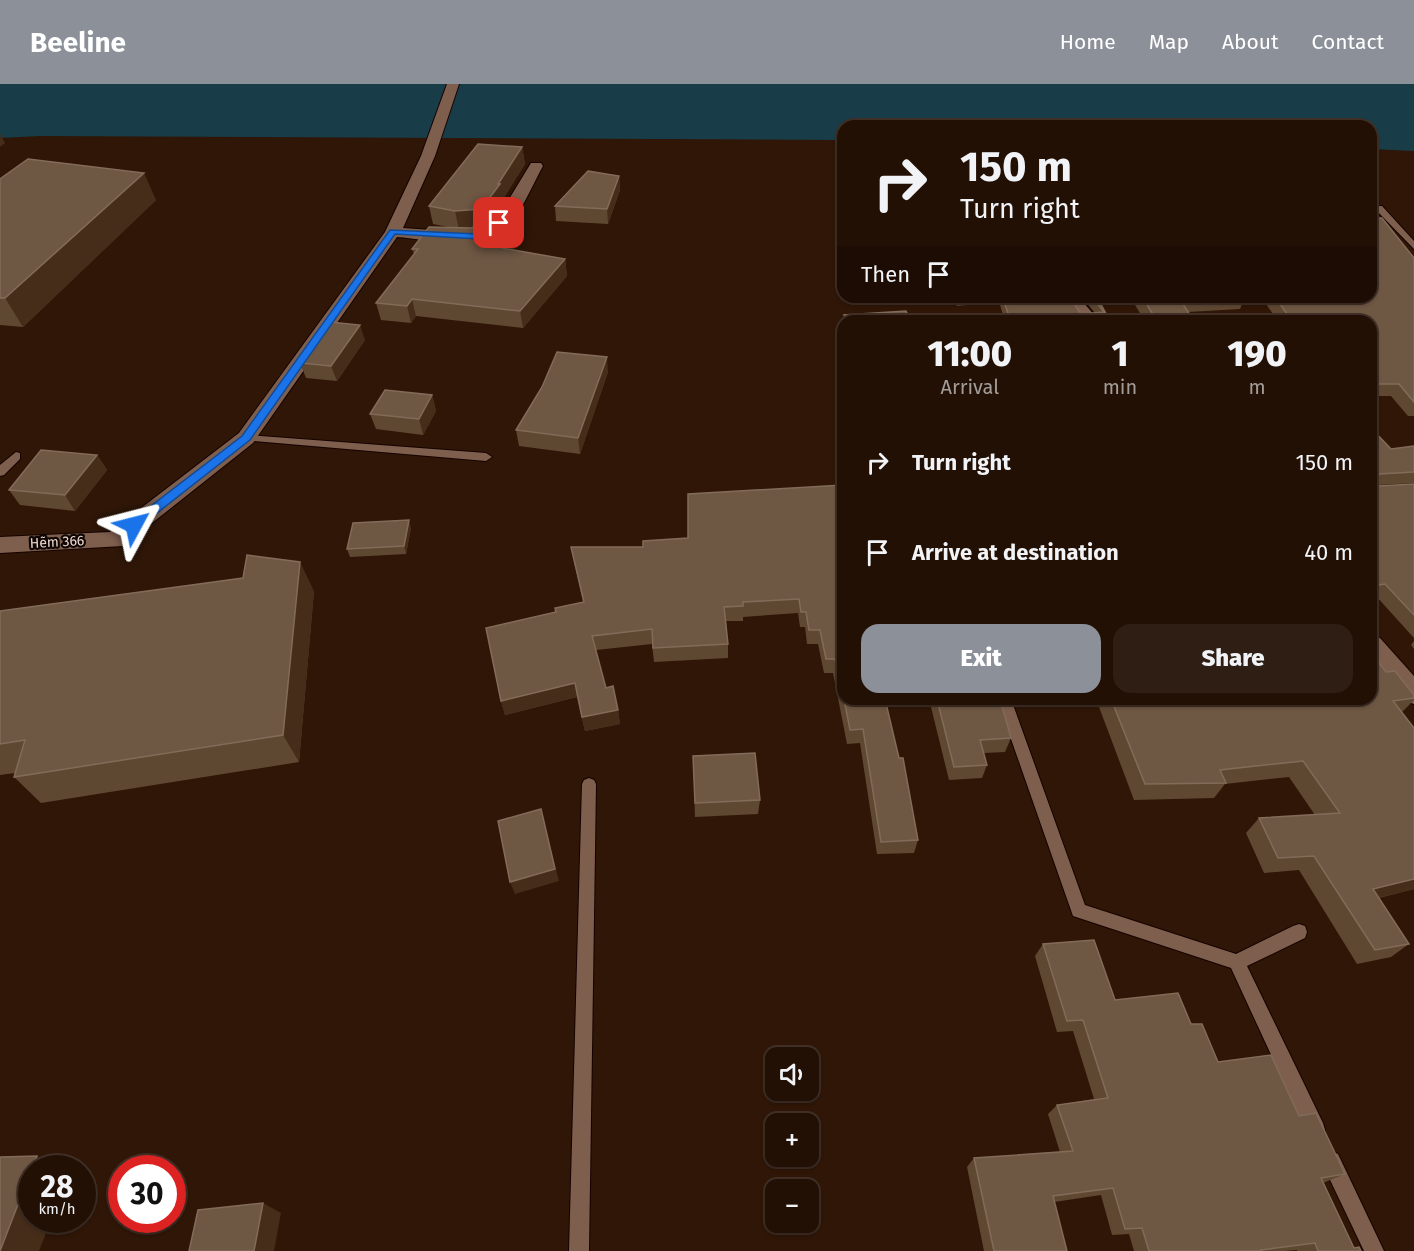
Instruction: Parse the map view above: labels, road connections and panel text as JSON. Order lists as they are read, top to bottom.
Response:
{
  "streets": {
    "street": ["Hẽm 366"]
  },
  "page": {
    "header": "Beeline",
    "nav": [
      "Home",
      "Map",
      "About",
      "Contact"
    ],
    "turn": ["150 m", "Turn right"],
    "then": "Then",
    "eta": [
      "11:00",
      "Arrival",
      "1",
      "min",
      "190",
      "m"
    ],
    "list": [
      {
        "name": "Turn right",
        "value": "150 m"
      },
      {
        "name": "Arrive at destination",
        "value": "40 m"
      }
    ],
    "buttons": ["Exit", "Share"],
    "map_buttons": ["+", "−"],
    "speed": "28 km/h",
    "limit": "30"
  }
}
